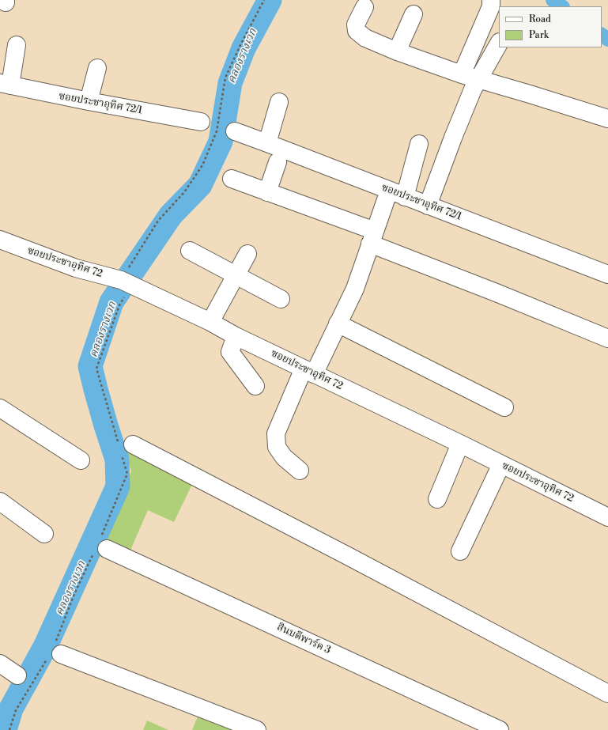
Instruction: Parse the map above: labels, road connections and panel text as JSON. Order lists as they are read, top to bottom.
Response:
{
  "streets": {
    "street": ["ซอยประชาอุทิศ 72/1", "ซอยประชาอุทิศ 72", "สินบดีพาร์ค 3"]
  },
  "water": ["คลองรางเวก"],
  "legend": ["Road", "Park"]
}
